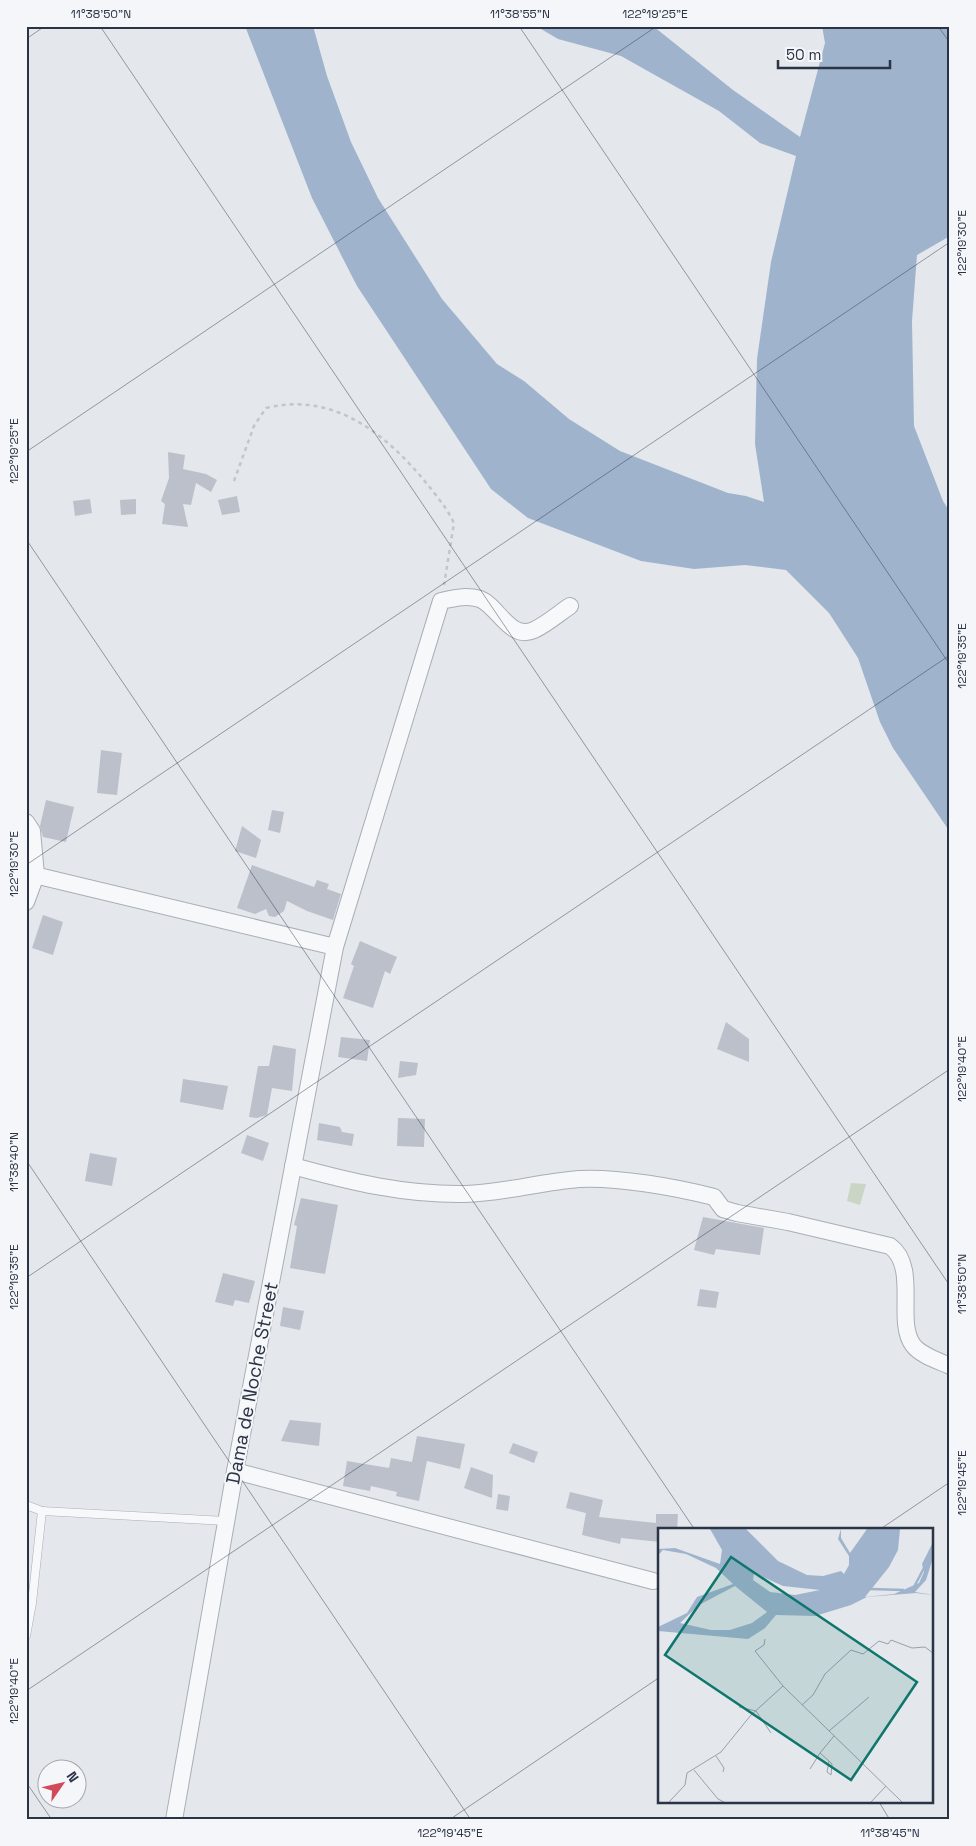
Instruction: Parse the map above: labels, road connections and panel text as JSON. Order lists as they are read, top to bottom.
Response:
{
  "streets": {
    "street": ["Dama de Noche Street"]
  },
  "scale_bar": "50 m",
  "north": "top right",
  "coordinates": [
    "11°38'50\"N",
    "11°38'55\"N",
    "122°19'25\"E",
    "122°19'30\"E",
    "122°19'35\"E",
    "122°19'40\"E",
    "11°38'40\"N",
    "122°19'45\"E",
    "11°38'45\"N"
  ]
}
